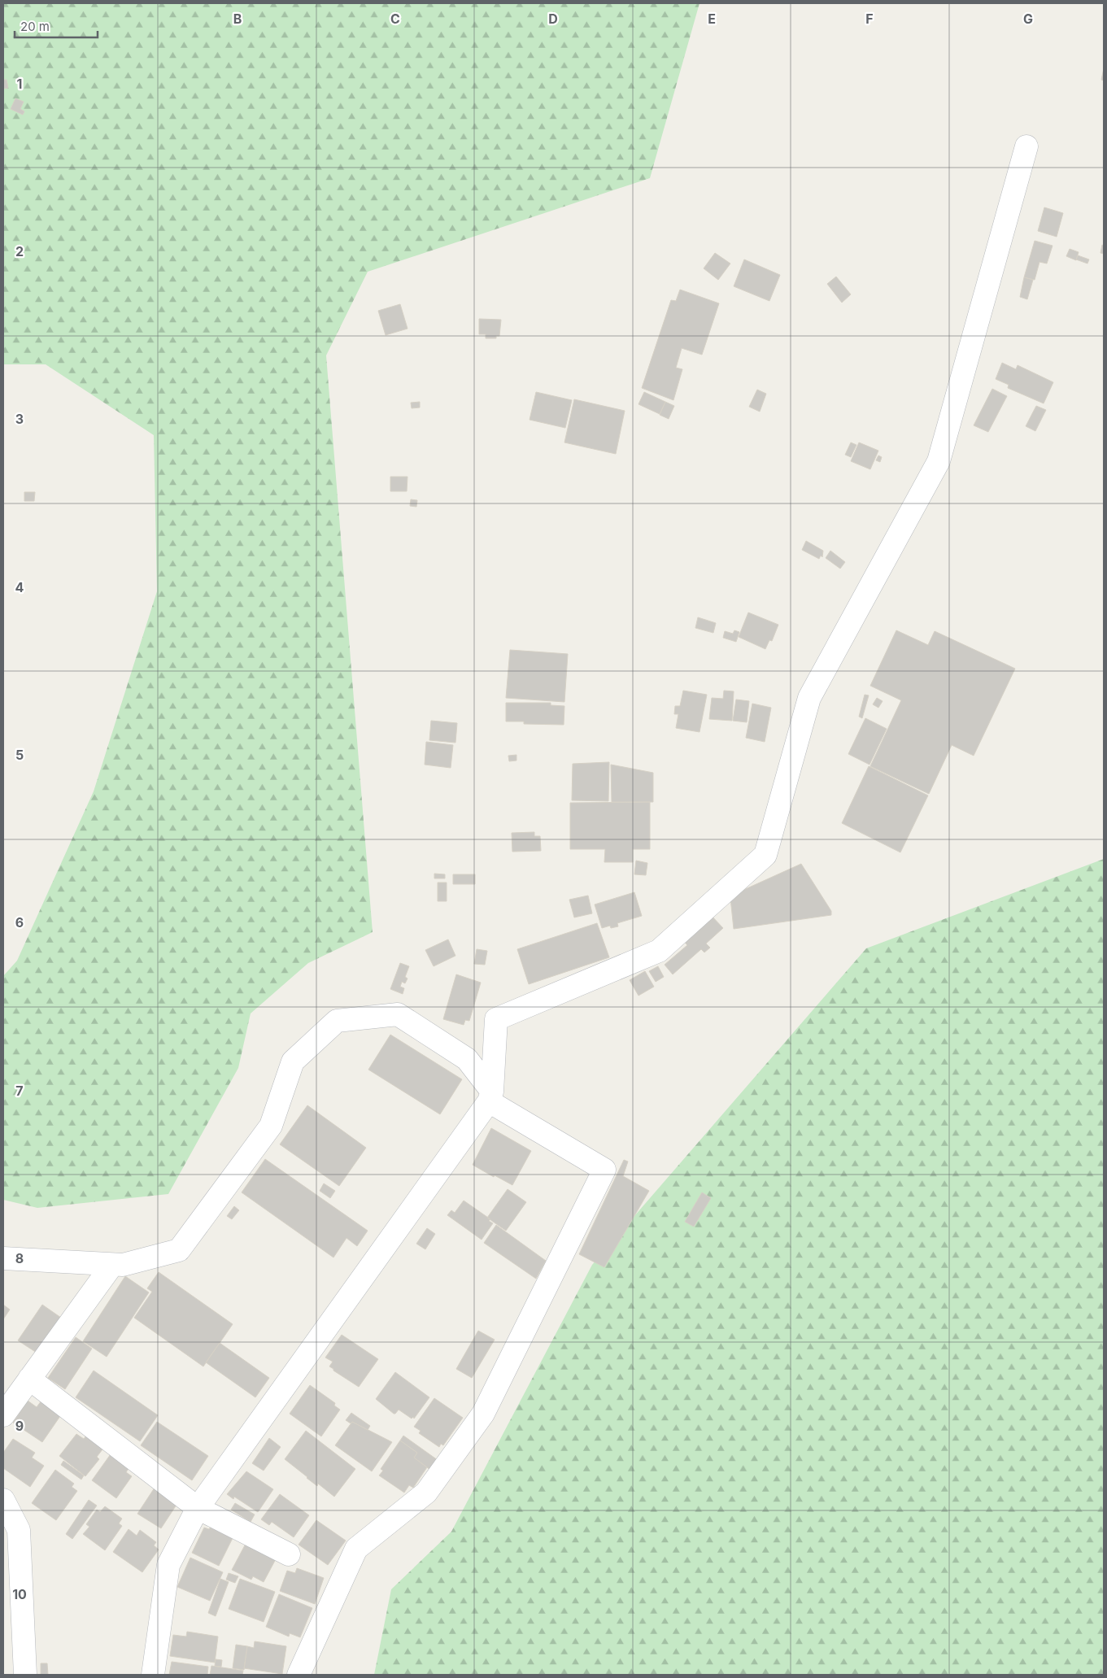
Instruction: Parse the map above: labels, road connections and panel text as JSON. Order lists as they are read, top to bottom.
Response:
{
  "scale_bar": "20 m",
  "grid": {
    "columns": [
      "B",
      "C",
      "D",
      "E",
      "F",
      "G"
    ],
    "rows": [
      "1",
      "2",
      "3",
      "4",
      "5",
      "6",
      "7",
      "8",
      "9",
      "10"
    ]
  }
}
